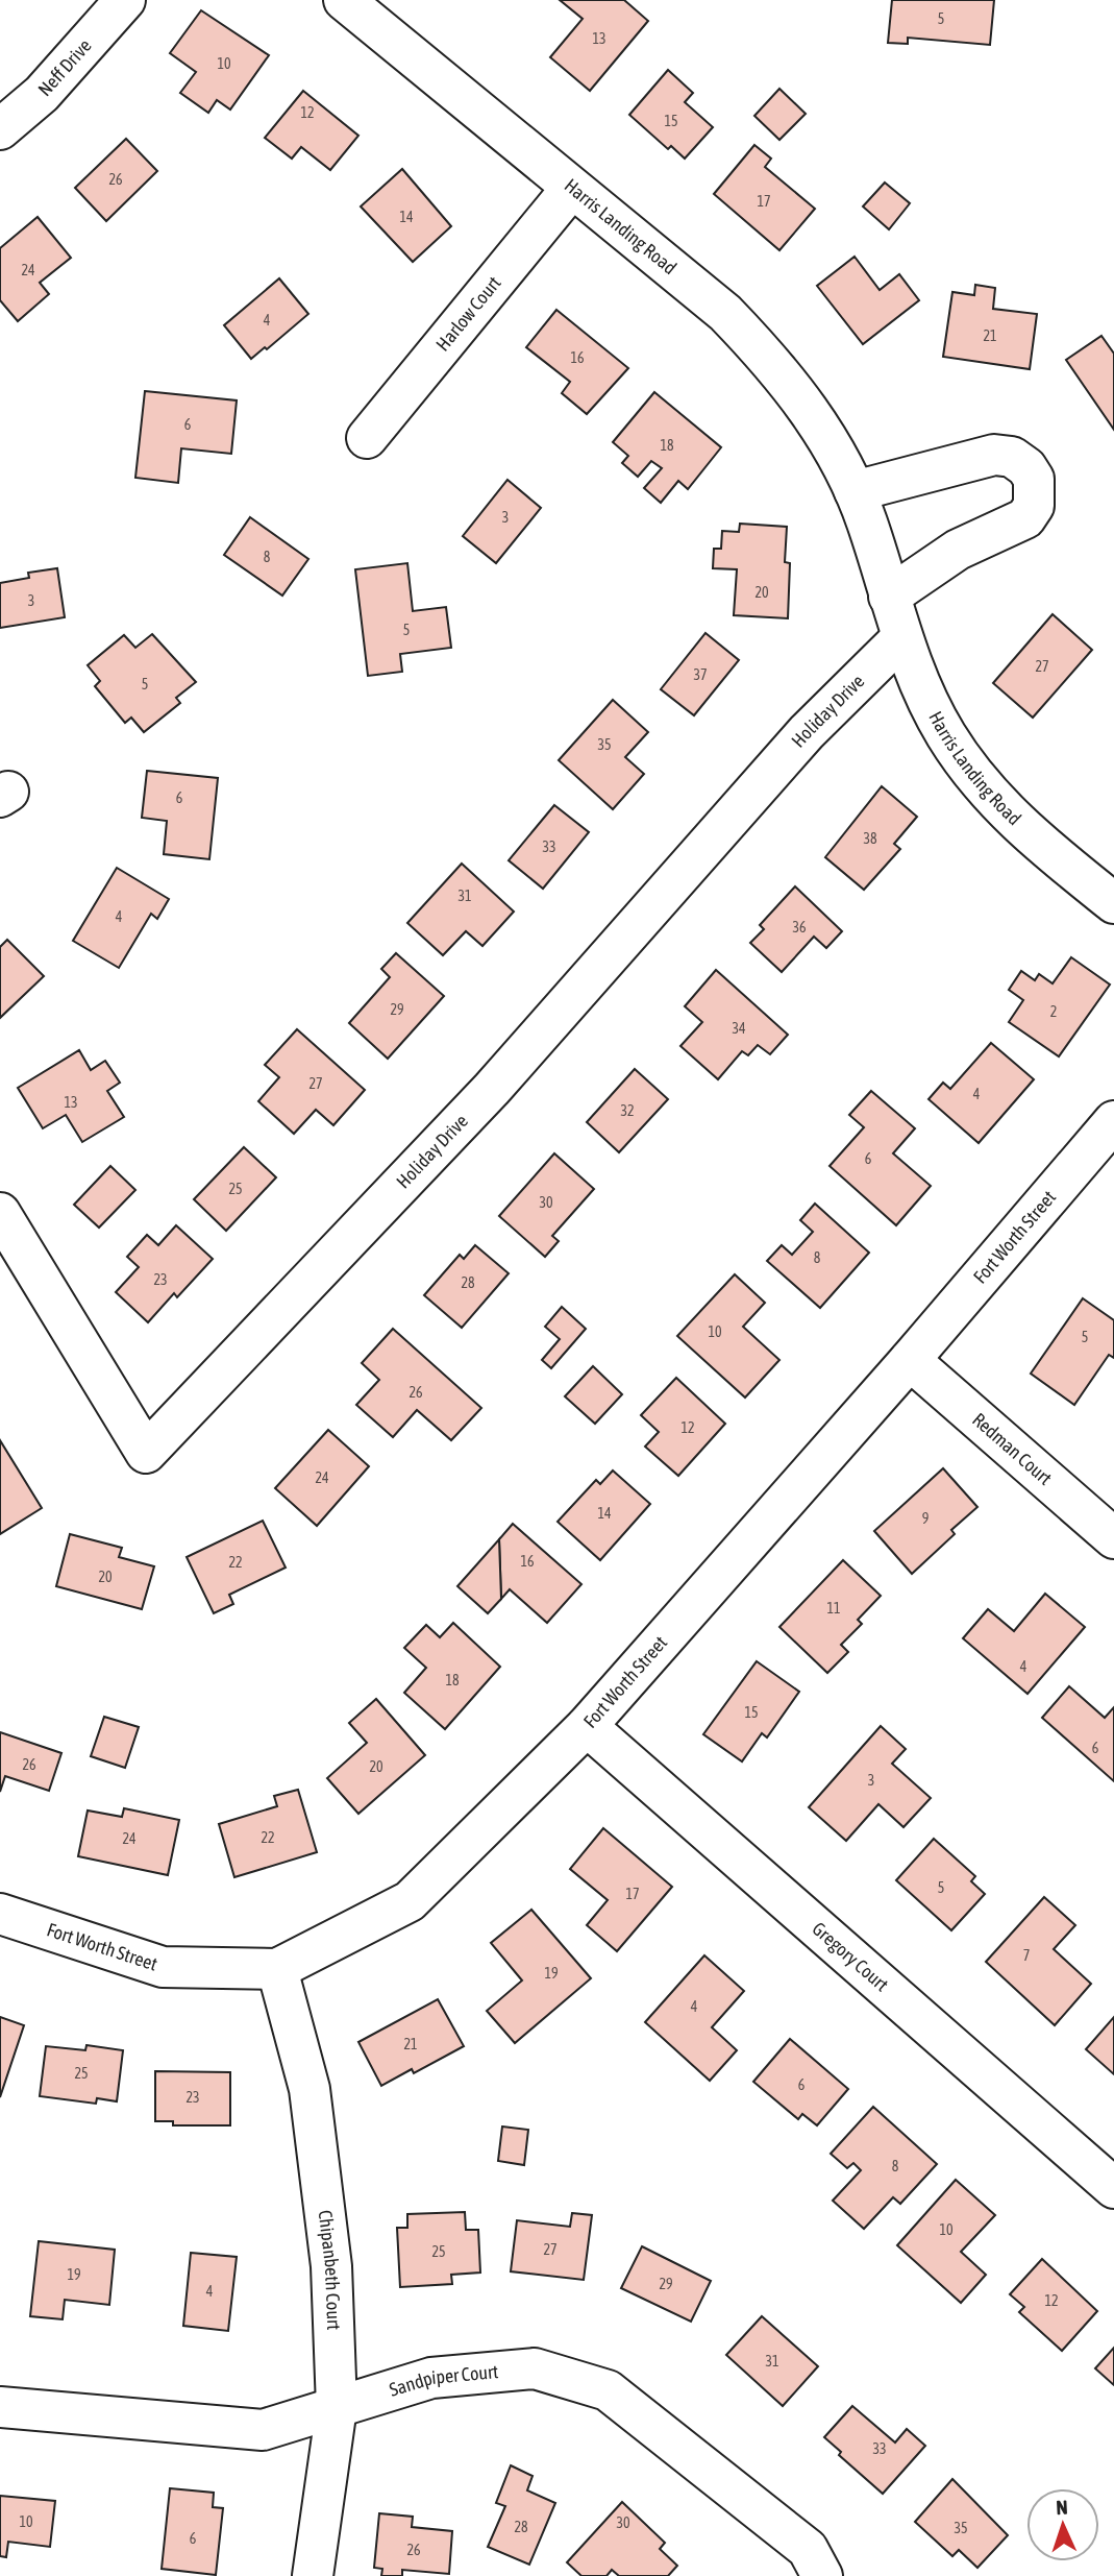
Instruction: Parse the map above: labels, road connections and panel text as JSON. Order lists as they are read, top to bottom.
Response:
{
  "streets": {
    "street": [
      "Neff Drive",
      "Harris Landing Road",
      "Harlow Court",
      "Holiday Drive",
      "Fort Worth Street",
      "Redman Court",
      "Gregory Court",
      "Chipanbeth Court",
      "Sandpiper Court"
    ]
  },
  "crossings": [
    ["Harris Landing Road", "Harlow Court"],
    ["Harris Landing Road", "Holiday Drive"],
    ["Fort Worth Street", "Redman Court"],
    ["Fort Worth Street", "Gregory Court"],
    ["Fort Worth Street", "Chipanbeth Court"],
    ["Chipanbeth Court", "Sandpiper Court"]
  ],
  "house_numbers": [
    "5",
    "13",
    "10",
    "12",
    "15",
    "26",
    "17",
    "14",
    "24",
    "4",
    "21",
    "16",
    "6",
    "18",
    "3",
    "8",
    "20",
    "3",
    "5",
    "27",
    "37",
    "5",
    "35",
    "6",
    "38",
    "33",
    "31",
    "4",
    "36",
    "29",
    "2",
    "34",
    "27",
    "4",
    "13",
    "32",
    "6",
    "25",
    "30",
    "8",
    "23",
    "28",
    "10",
    "5",
    "26",
    "12",
    "24",
    "14",
    "9",
    "16",
    "22",
    "20",
    "11",
    "4",
    "18",
    "15",
    "6",
    "26",
    "20",
    "3",
    "22",
    "24",
    "5",
    "17",
    "7",
    "19",
    "4",
    "21",
    "25",
    "6",
    "23",
    "8",
    "10",
    "27",
    "25",
    "19",
    "29",
    "4",
    "12",
    "31",
    "33",
    "10",
    "30",
    "28",
    "35",
    "6",
    "26"
  ],
  "north": "top"
}
